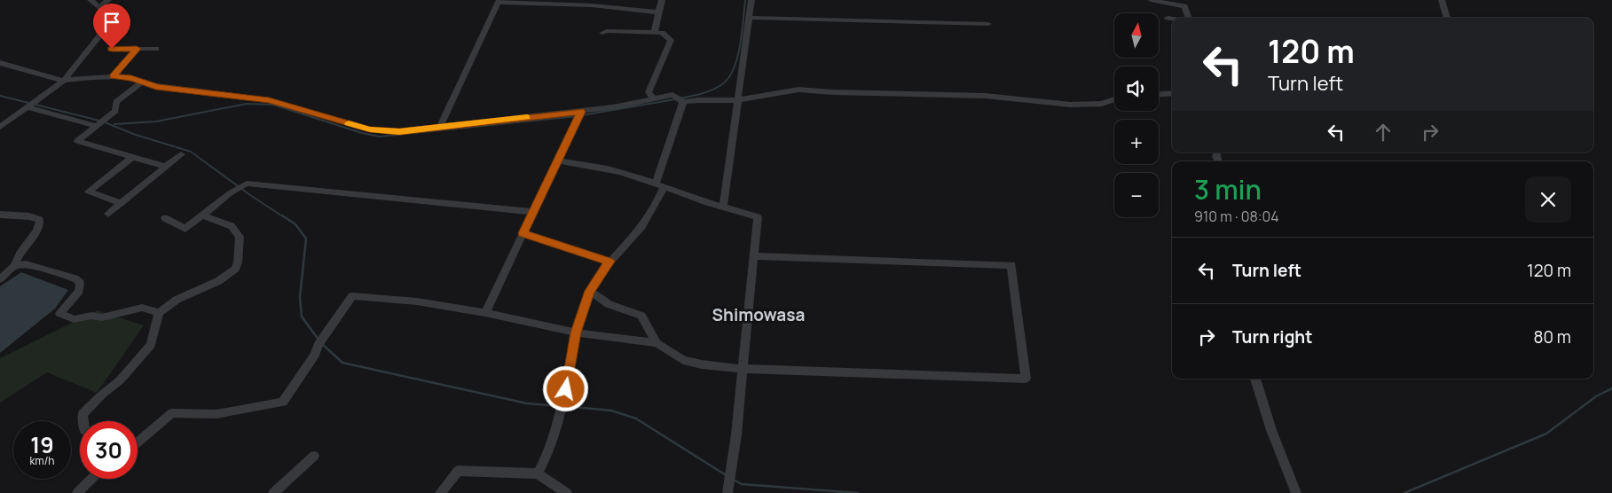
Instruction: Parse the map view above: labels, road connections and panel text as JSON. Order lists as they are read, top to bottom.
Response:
{
  "districts": ["Shimowasa"],
  "north": "top",
  "page": {
    "map_buttons": ["+", "−"],
    "turn": ["120 m", "Turn left"],
    "heading": ["3 min", "910 m · 08:04"],
    "list": [
      {
        "name": "Turn left",
        "value": "120 m"
      },
      {
        "name": "Turn right",
        "value": "80 m"
      }
    ],
    "speed": "19 km/h",
    "limit": "30"
  }
}
